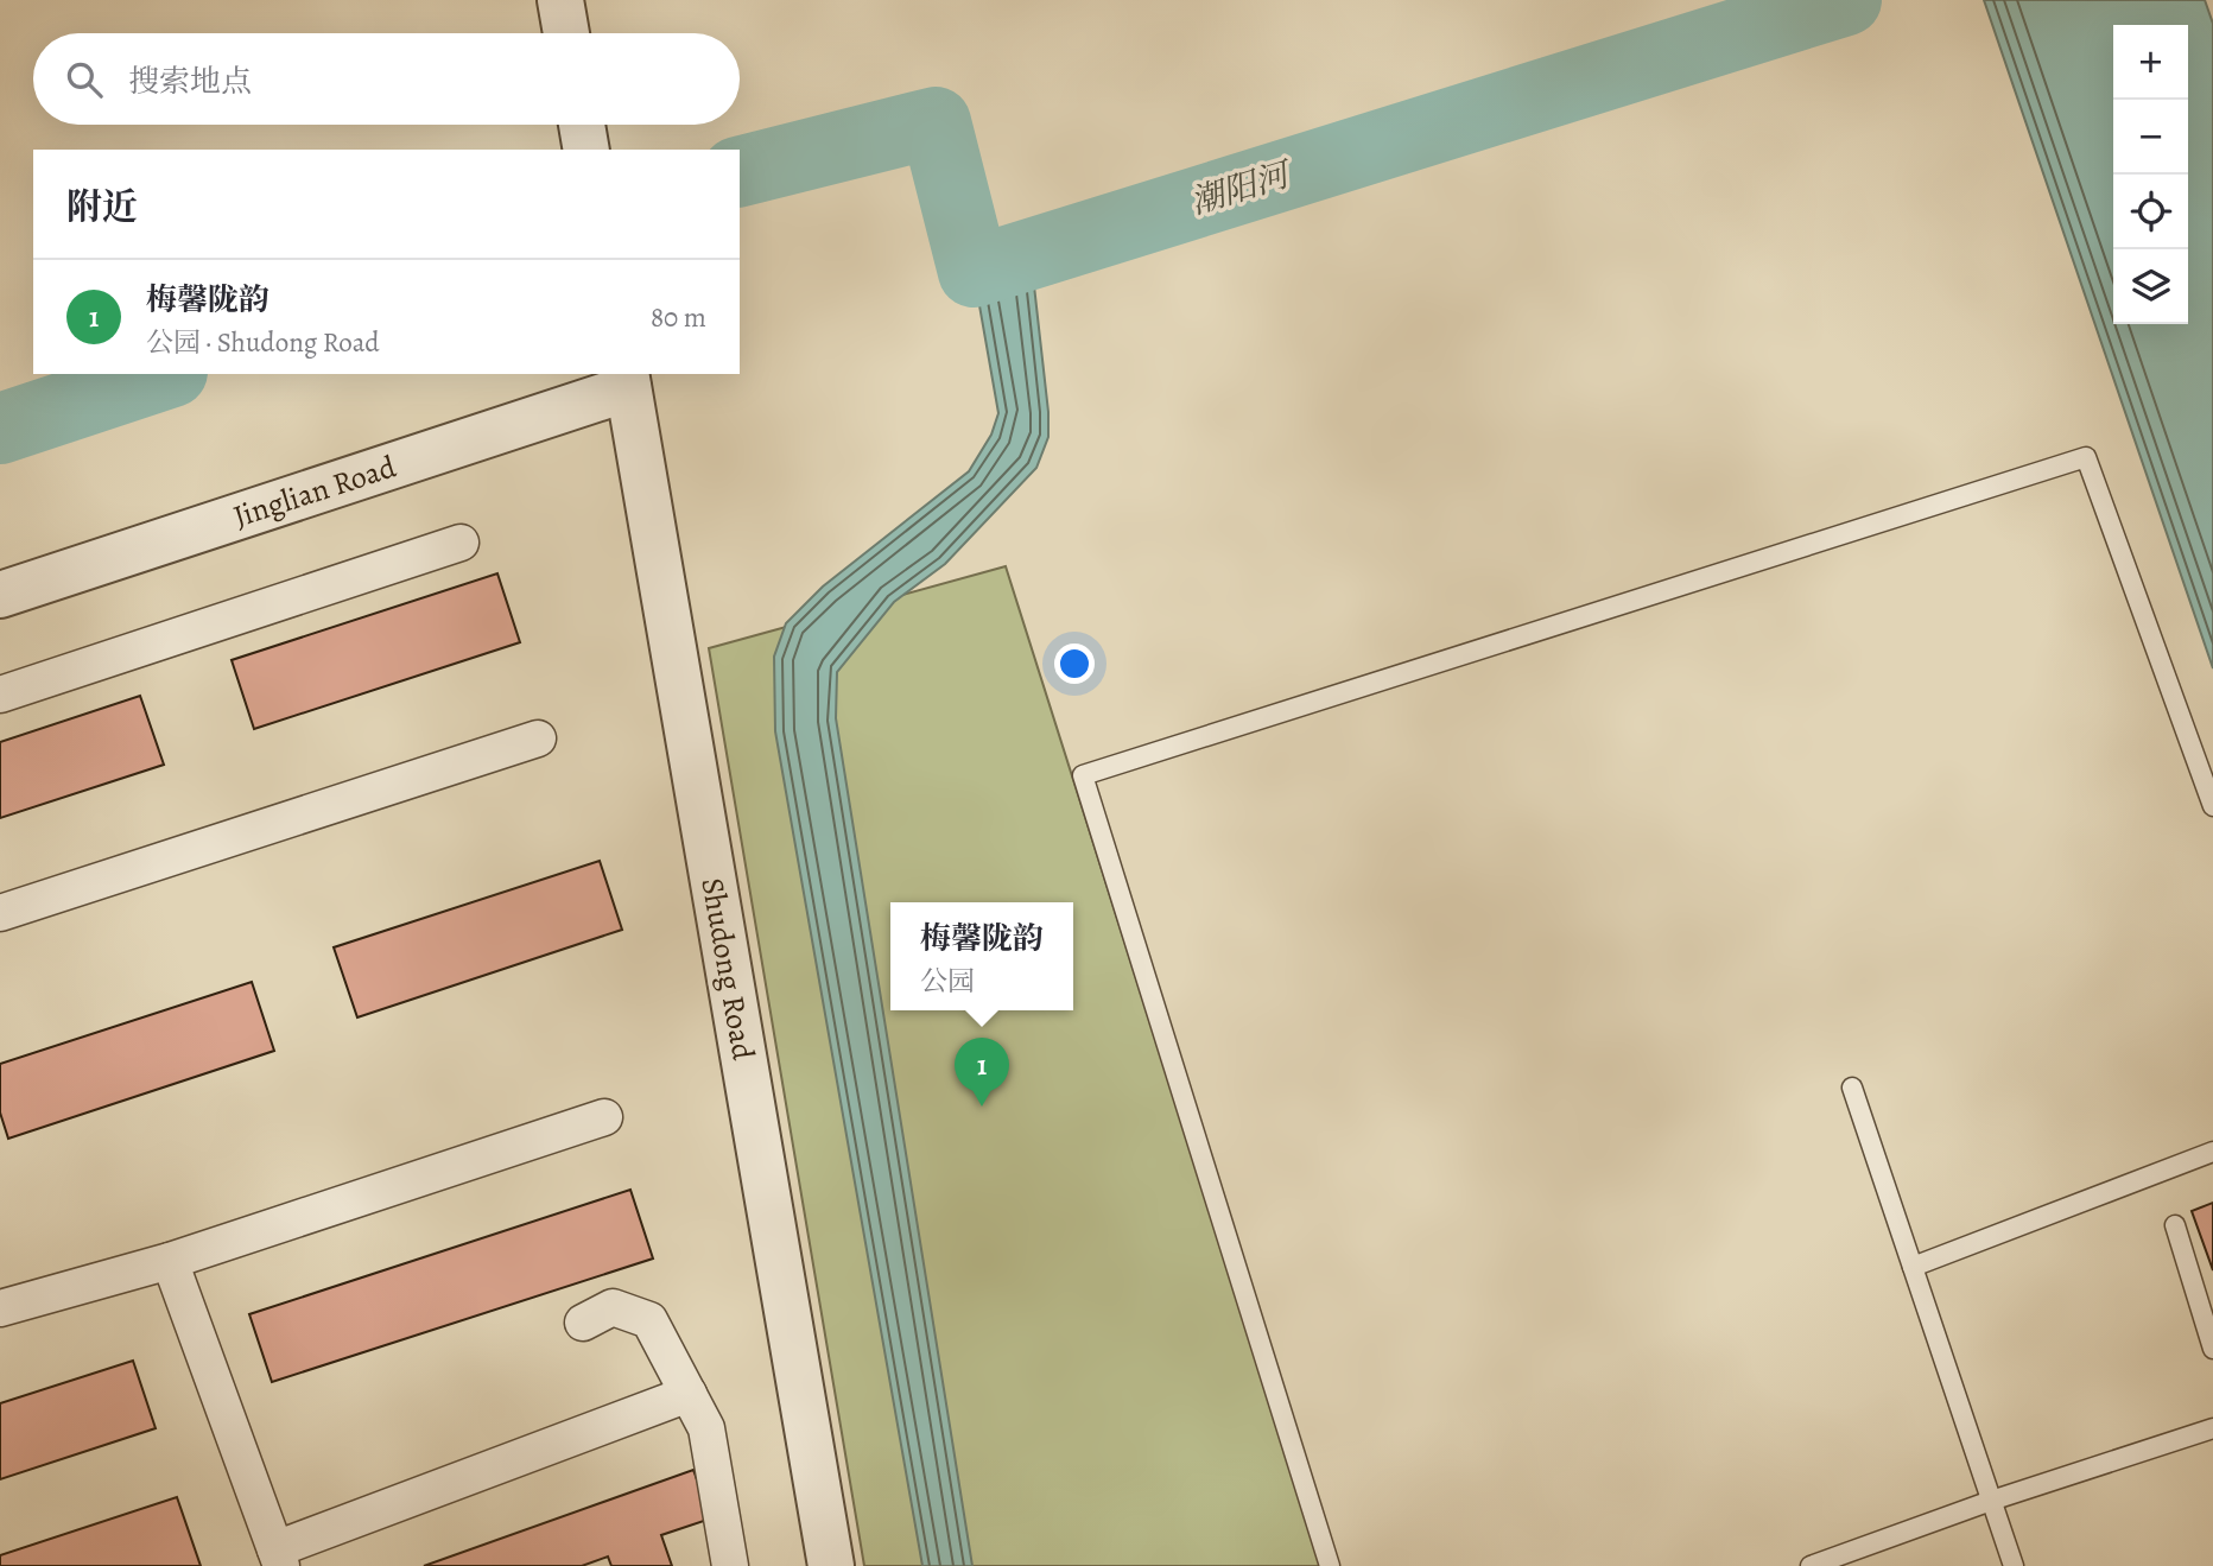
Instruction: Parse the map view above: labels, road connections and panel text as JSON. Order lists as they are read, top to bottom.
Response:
{
  "streets": {
    "street": ["Jinglian Road", "Shudong Road"]
  },
  "crossings": [
    ["Jinglian Road", "Shudong Road"]
  ],
  "water": ["潮阳河"],
  "page": {
    "map_buttons": ["+", "−"],
    "search": "搜索地点",
    "heading": "附近",
    "list": [
      {
        "mark": "1",
        "name": "梅馨陇韵",
        "note": "公园 · Shudong Road",
        "value": "80 m"
      }
    ],
    "popup": ["梅馨陇韵", "公园"],
    "pins": "1"
  }
}
